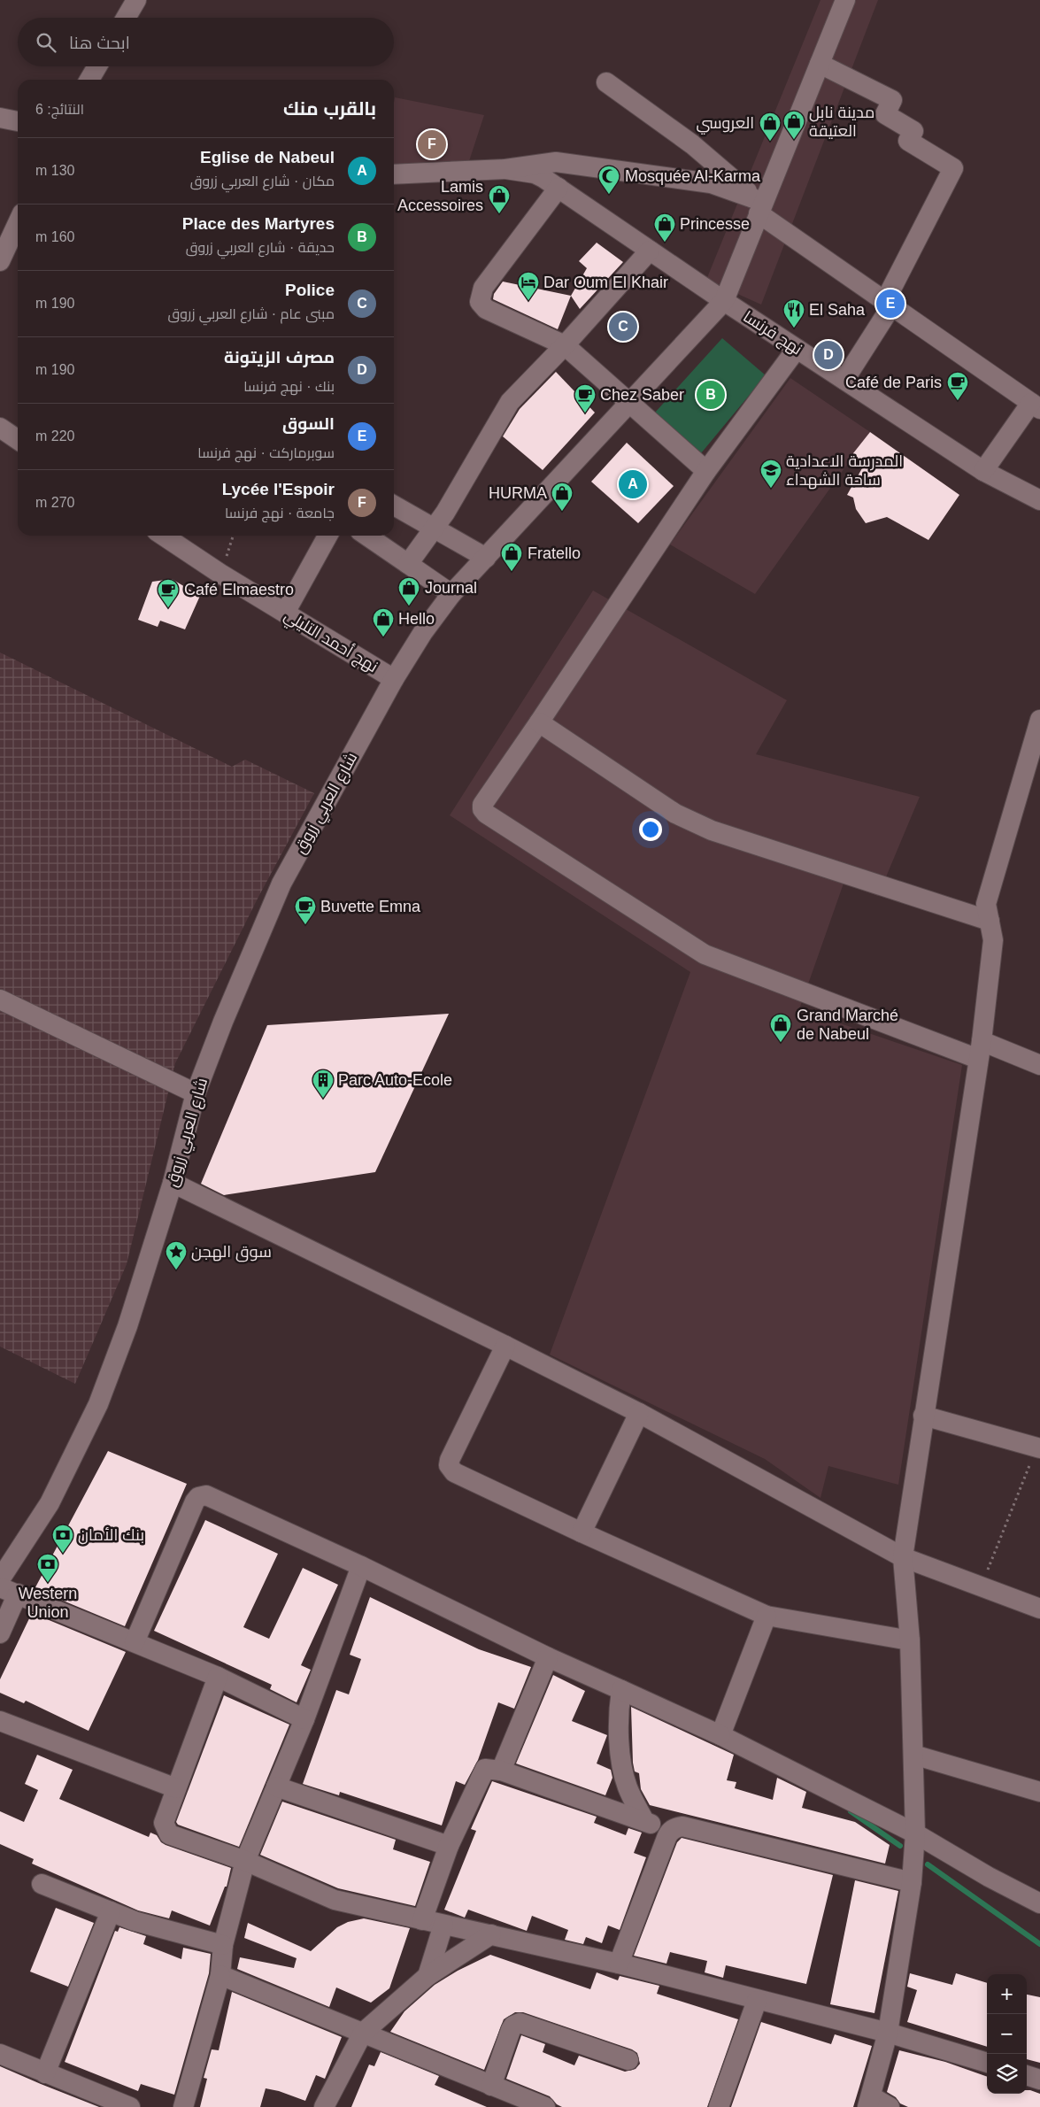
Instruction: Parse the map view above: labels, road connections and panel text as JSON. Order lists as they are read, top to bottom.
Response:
{
  "streets": {
    "street": ["نهج فرنسا", "نهج أحمد التليلي", "شارع العربي زروق"]
  },
  "crossings": [
    ["نهج فرنسا", "شارع العربي زروق"],
    ["نهج أحمد التليلي", "شارع العربي زروق"]
  ],
  "places": {
    "shop": [
      "مدينة نابل العتيقة",
      "العروسي",
      "Lamis Accessoires",
      "Princesse",
      "HURMA",
      "Fratello",
      "Journal",
      "Hello",
      "Grand Marché de Nabeul"
    ],
    "mosque": ["Mosquée Al-Karma"],
    "hotel": ["Dar Oum El Khair"],
    "restaurant": ["El Saha"],
    "cafe": [
      "Café de Paris",
      "Chez Saber",
      "Café Elmaestro",
      "Buvette Emna"
    ],
    "school or university": ["المدرسة الاعدادية ساحة الشهداء"],
    "building": ["Parc Auto-Ecole"],
    "place": ["سوق الهجن"],
    "bank": ["بنك الأمان", "Western Union"]
  },
  "page": {
    "search": "ابحث هنا",
    "heading": ["بالقرب منك", "النتائج: 6"],
    "pins": [
      "F",
      "E",
      "C",
      "D",
      "B",
      "A"
    ],
    "list": [
      {
        "mark": "A",
        "name": "Eglise de Nabeul",
        "note": "مكان · شارع العربي زروق",
        "value": "130 m"
      },
      {
        "mark": "B",
        "name": "Place des Martyres",
        "note": "حديقة · شارع العربي زروق",
        "value": "160 m"
      },
      {
        "mark": "C",
        "name": "Police",
        "note": "مبنى عام · شارع العربي زروق",
        "value": "190 m"
      },
      {
        "mark": "D",
        "name": "مصرف الزيتونة",
        "note": "بنك · نهج فرنسا",
        "value": "190 m"
      },
      {
        "mark": "E",
        "name": "السوق",
        "note": "سوبرماركت · نهج فرنسا",
        "value": "220 m"
      },
      {
        "mark": "F",
        "name": "Lycée l'Espoir",
        "note": "جامعة · نهج فرنسا",
        "value": "270 m"
      }
    ],
    "map_buttons": ["+", "−"]
  }
}
